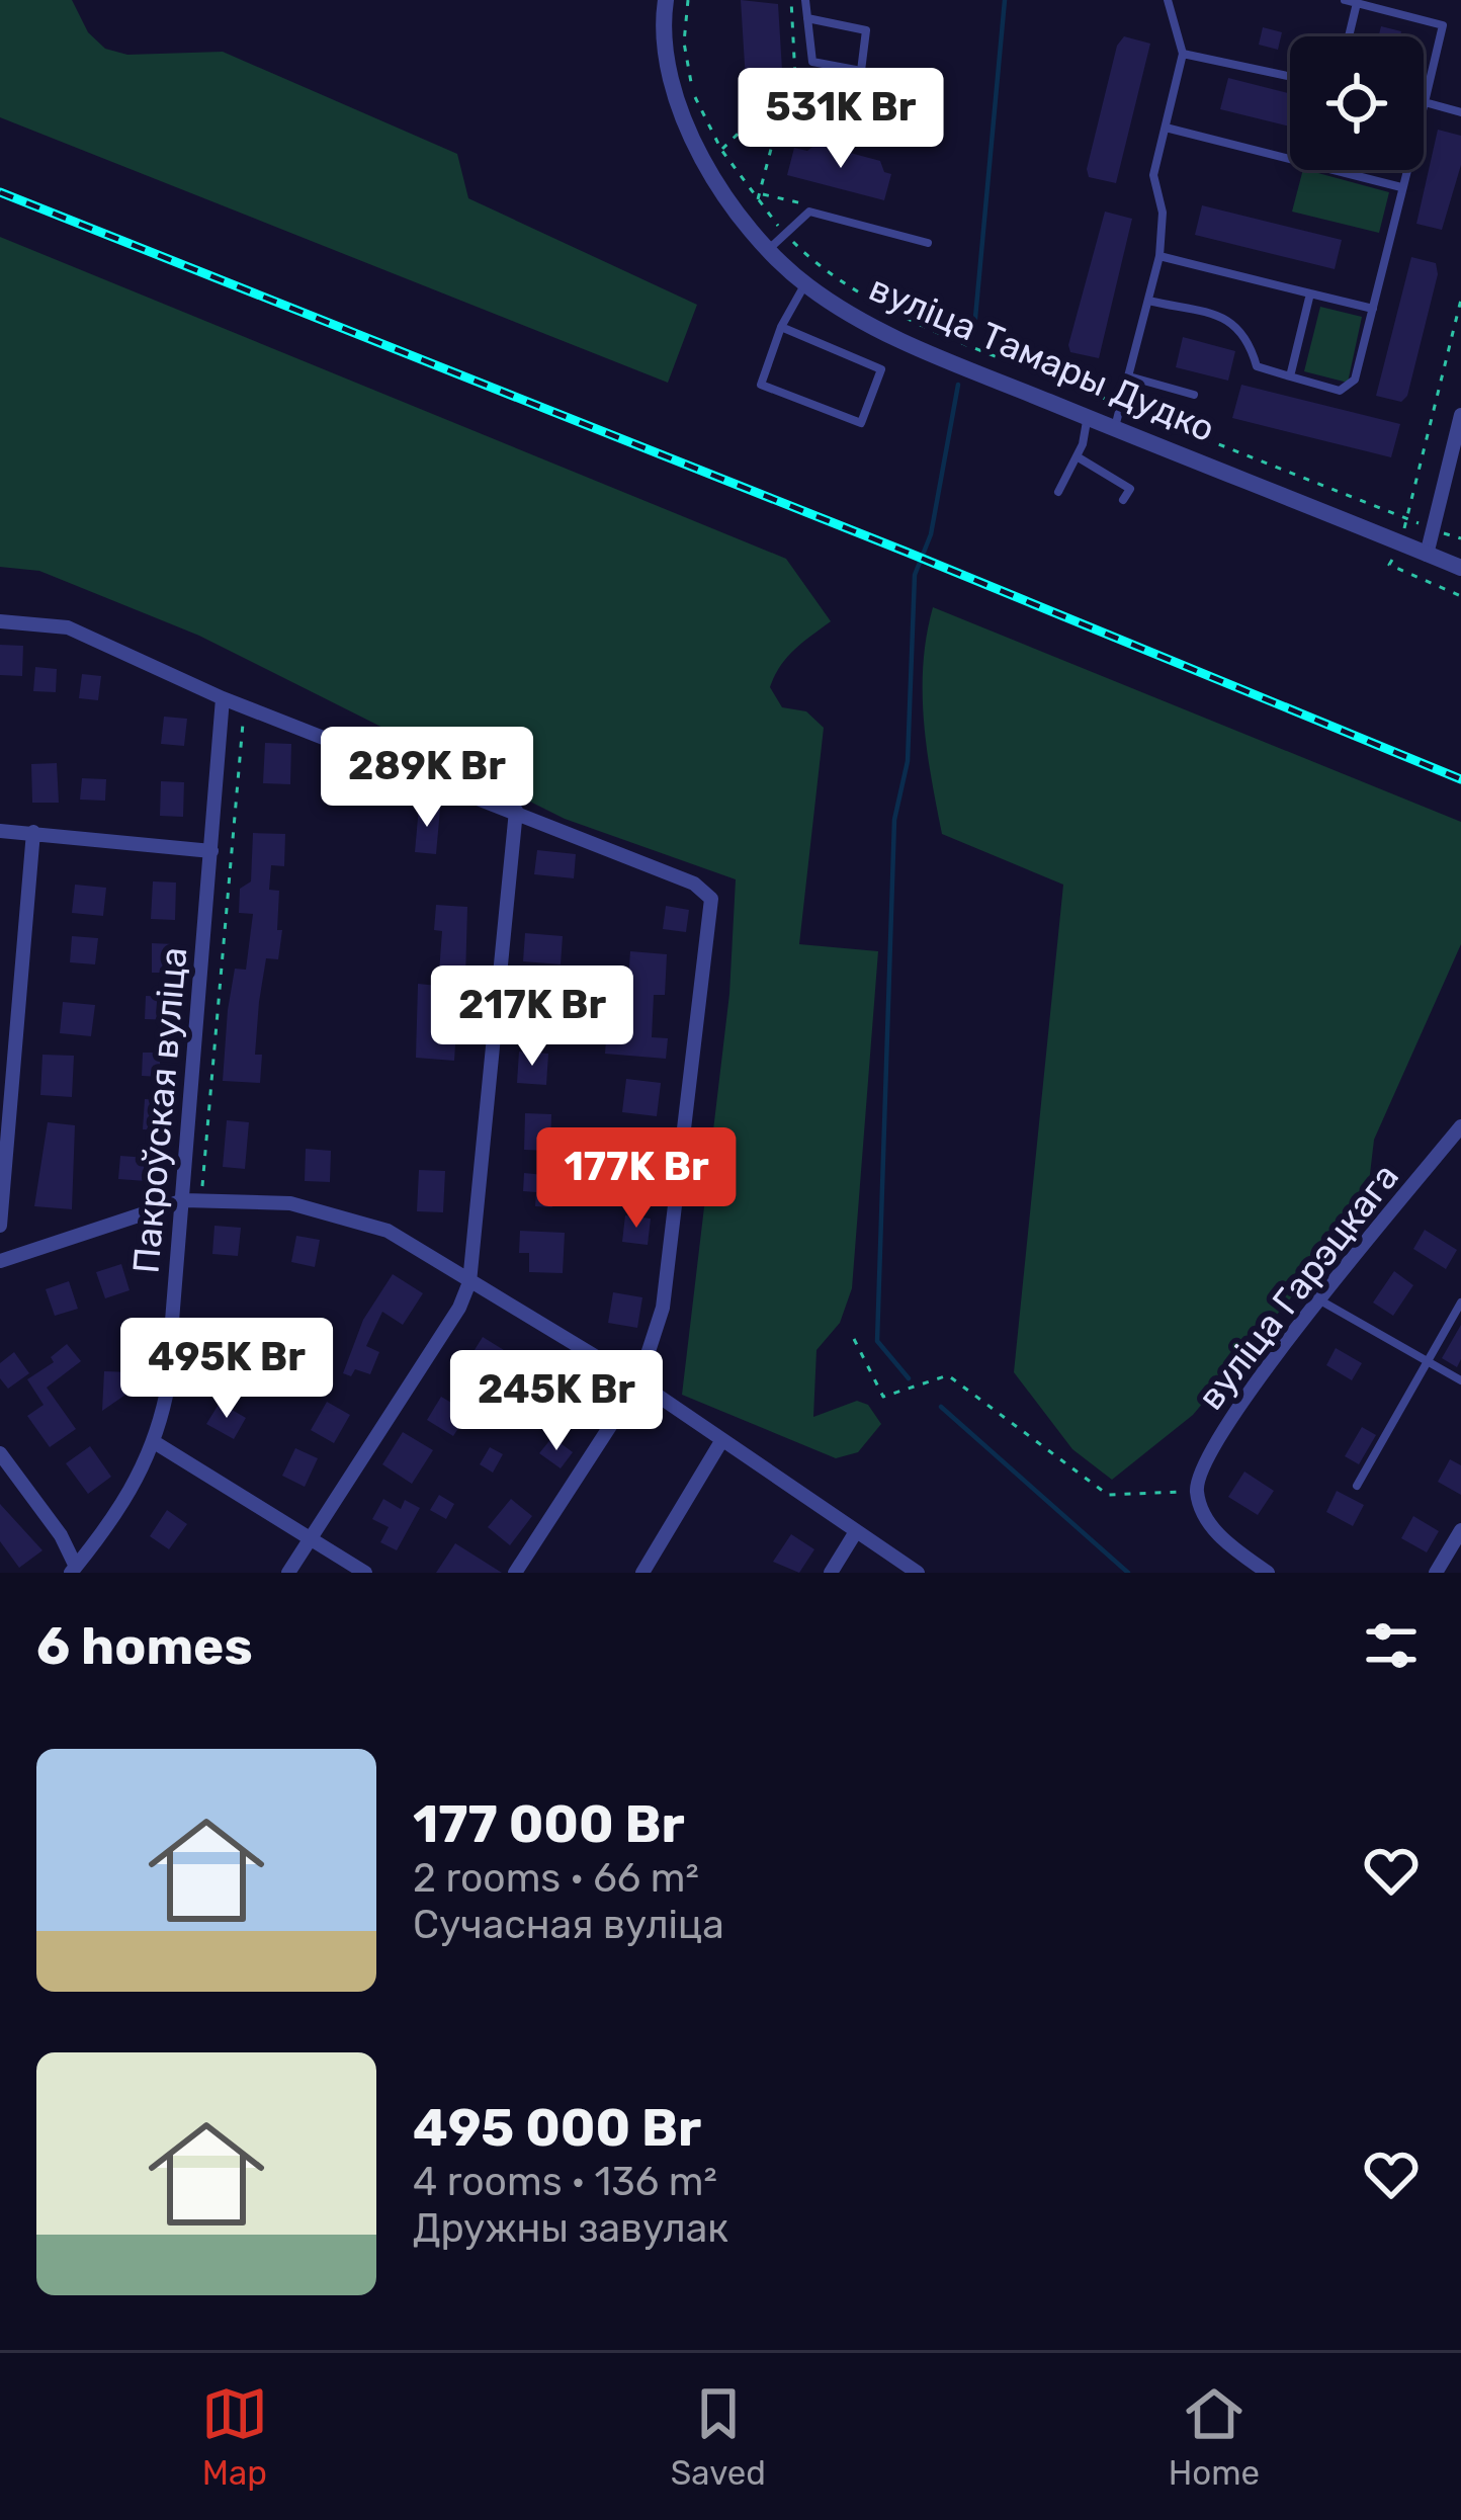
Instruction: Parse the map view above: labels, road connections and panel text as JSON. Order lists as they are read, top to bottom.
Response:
{
  "streets": {
    "street": ["вуліца Тамары Дудко", "Пакроўская вуліца", "вуліца Гарэцкага"]
  },
  "page": {
    "price": [
      "531K Br",
      "289K Br",
      "217K Br",
      "177K Br",
      "495K Br",
      "245K Br"
    ],
    "heading": "6 homes",
    "list": [
      {
        "name": "177 000 Br",
        "note": "2 rooms · 66 m² · Сучасная вуліца"
      },
      {
        "name": "495 000 Br",
        "note": "4 rooms · 136 m² · Дружны завулак"
      }
    ],
    "tabs": ["Map", "Saved", "Home"]
  }
}
